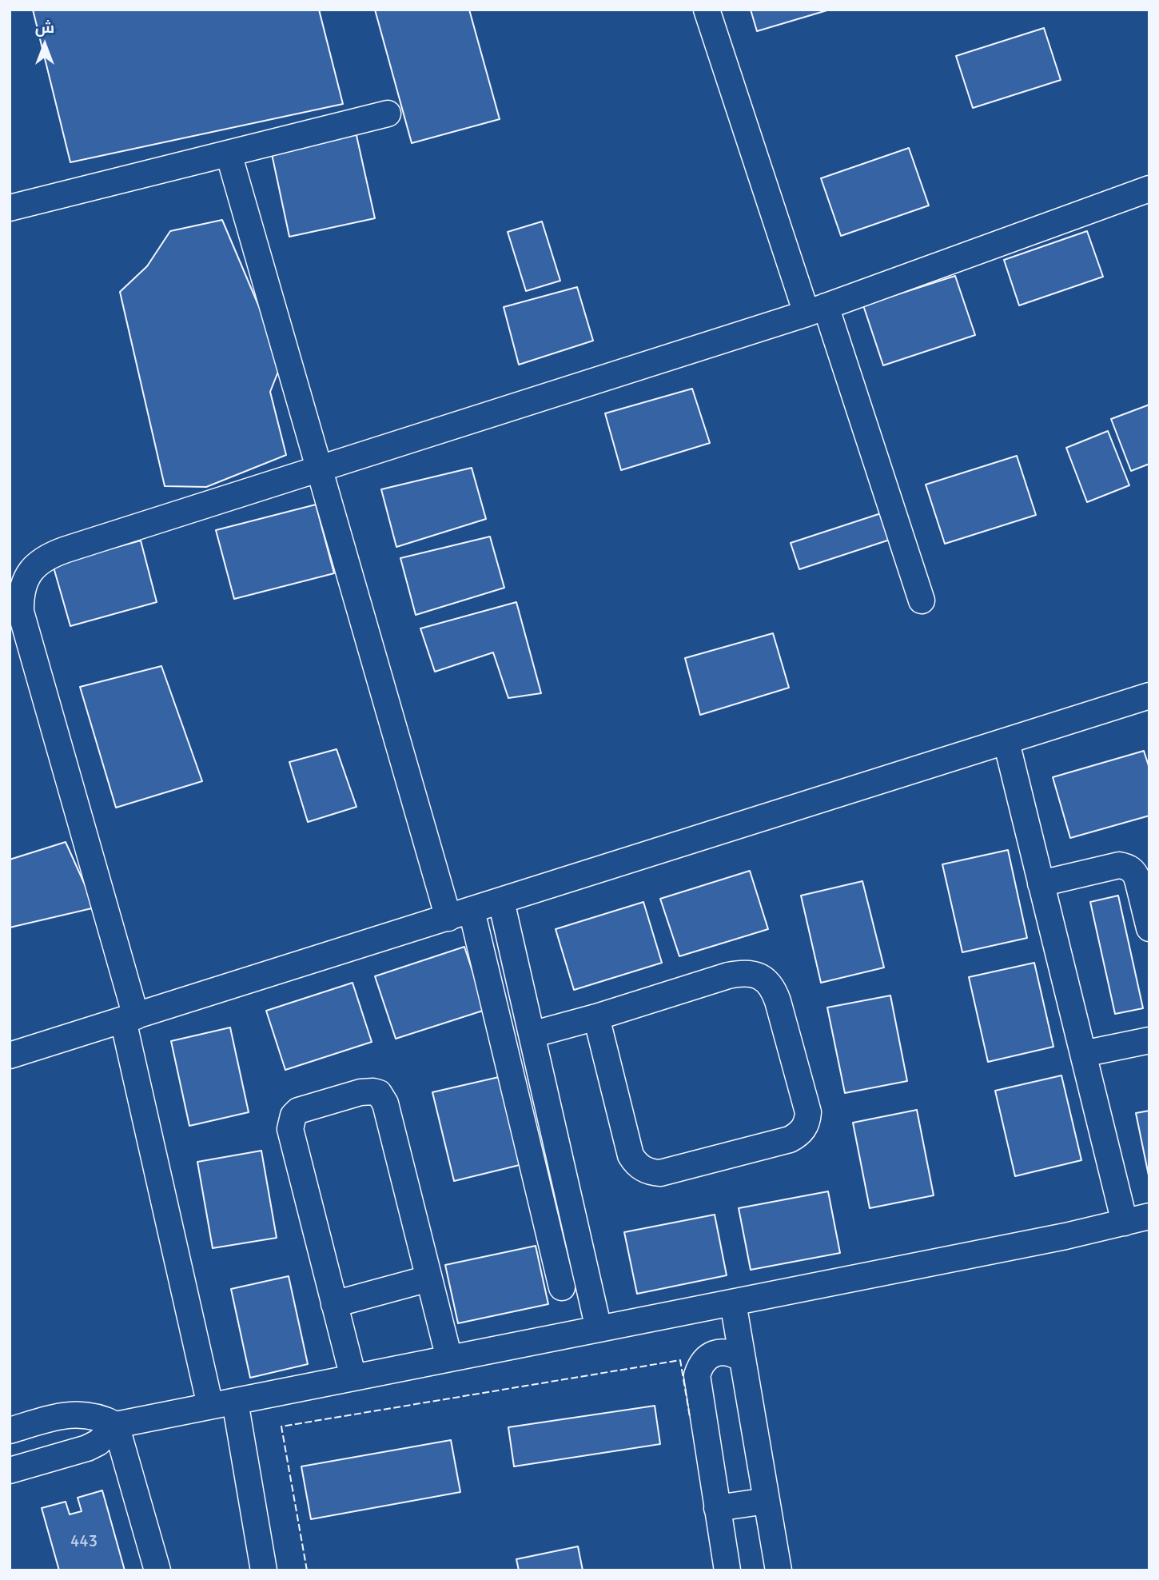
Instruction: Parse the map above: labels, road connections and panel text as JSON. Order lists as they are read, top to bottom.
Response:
{
  "house_numbers": ["443"],
  "north": "top"
}
